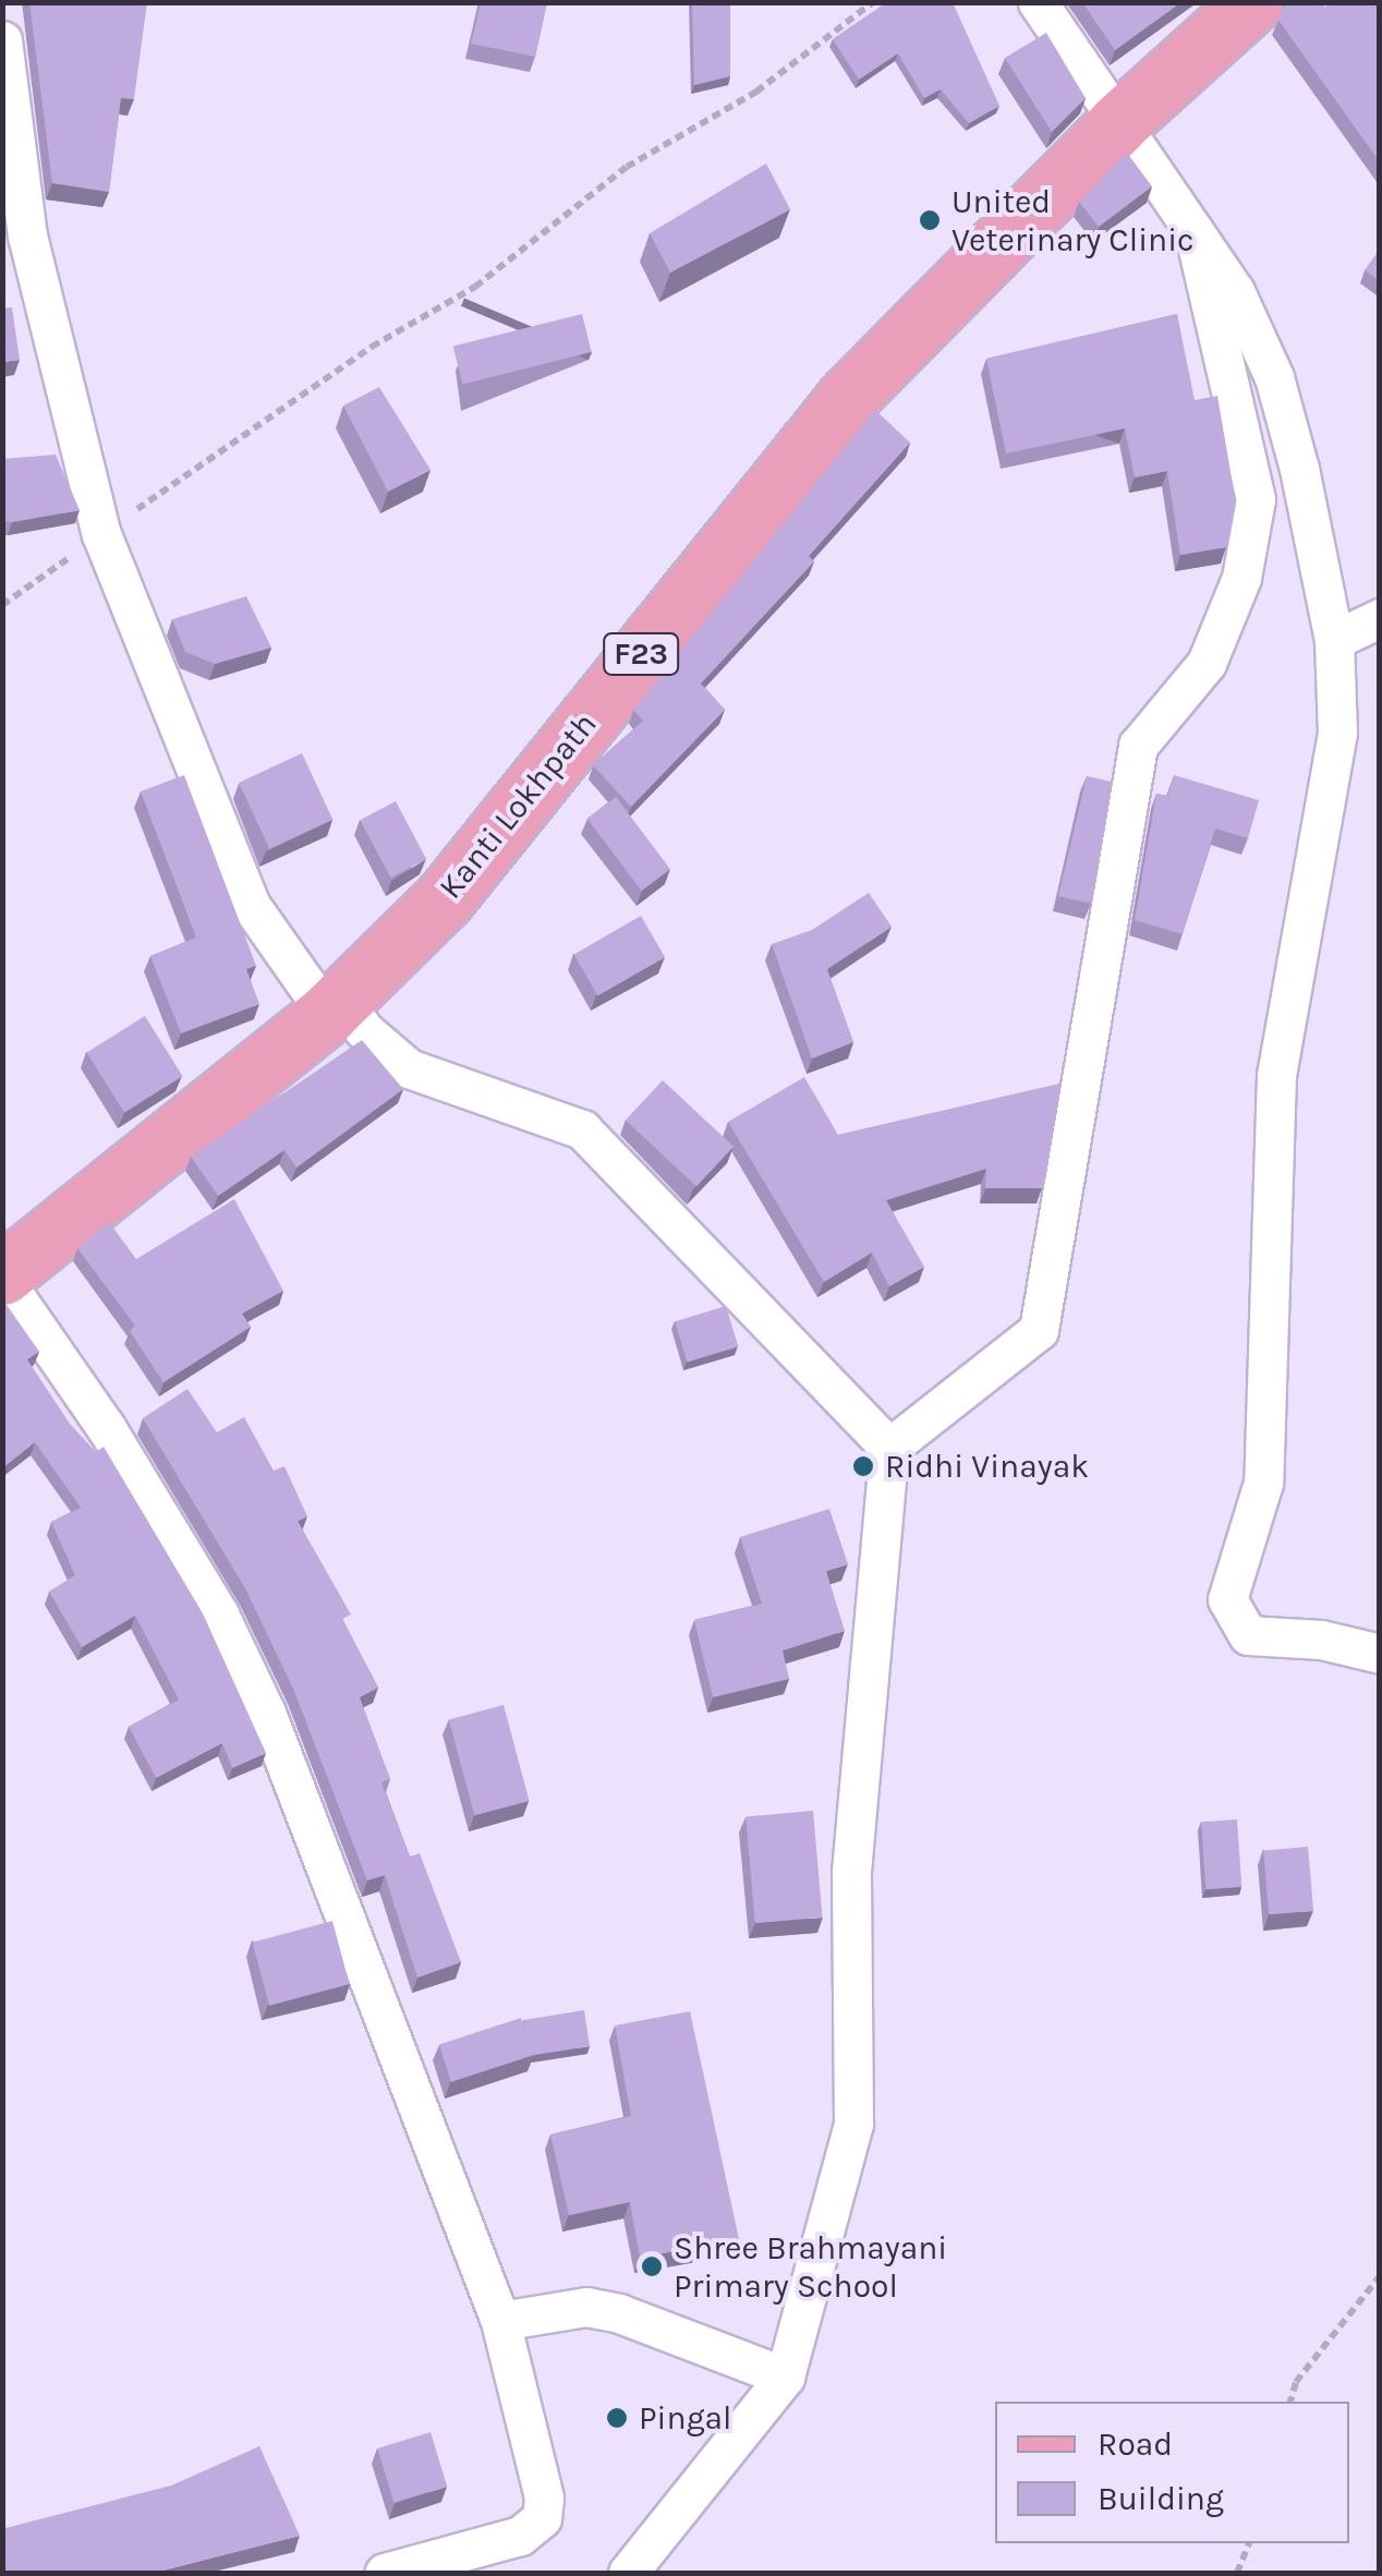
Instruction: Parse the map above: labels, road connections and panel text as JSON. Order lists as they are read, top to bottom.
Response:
{
  "streets": {
    "main road": ["F23", "Kanti Lokhpath"]
  },
  "places": [
    "United Veterinary Clinic",
    "Ridhi Vinayak",
    "Shree Brahmayani Primary School",
    "Pingal"
  ],
  "legend": ["Road", "Building"]
}
